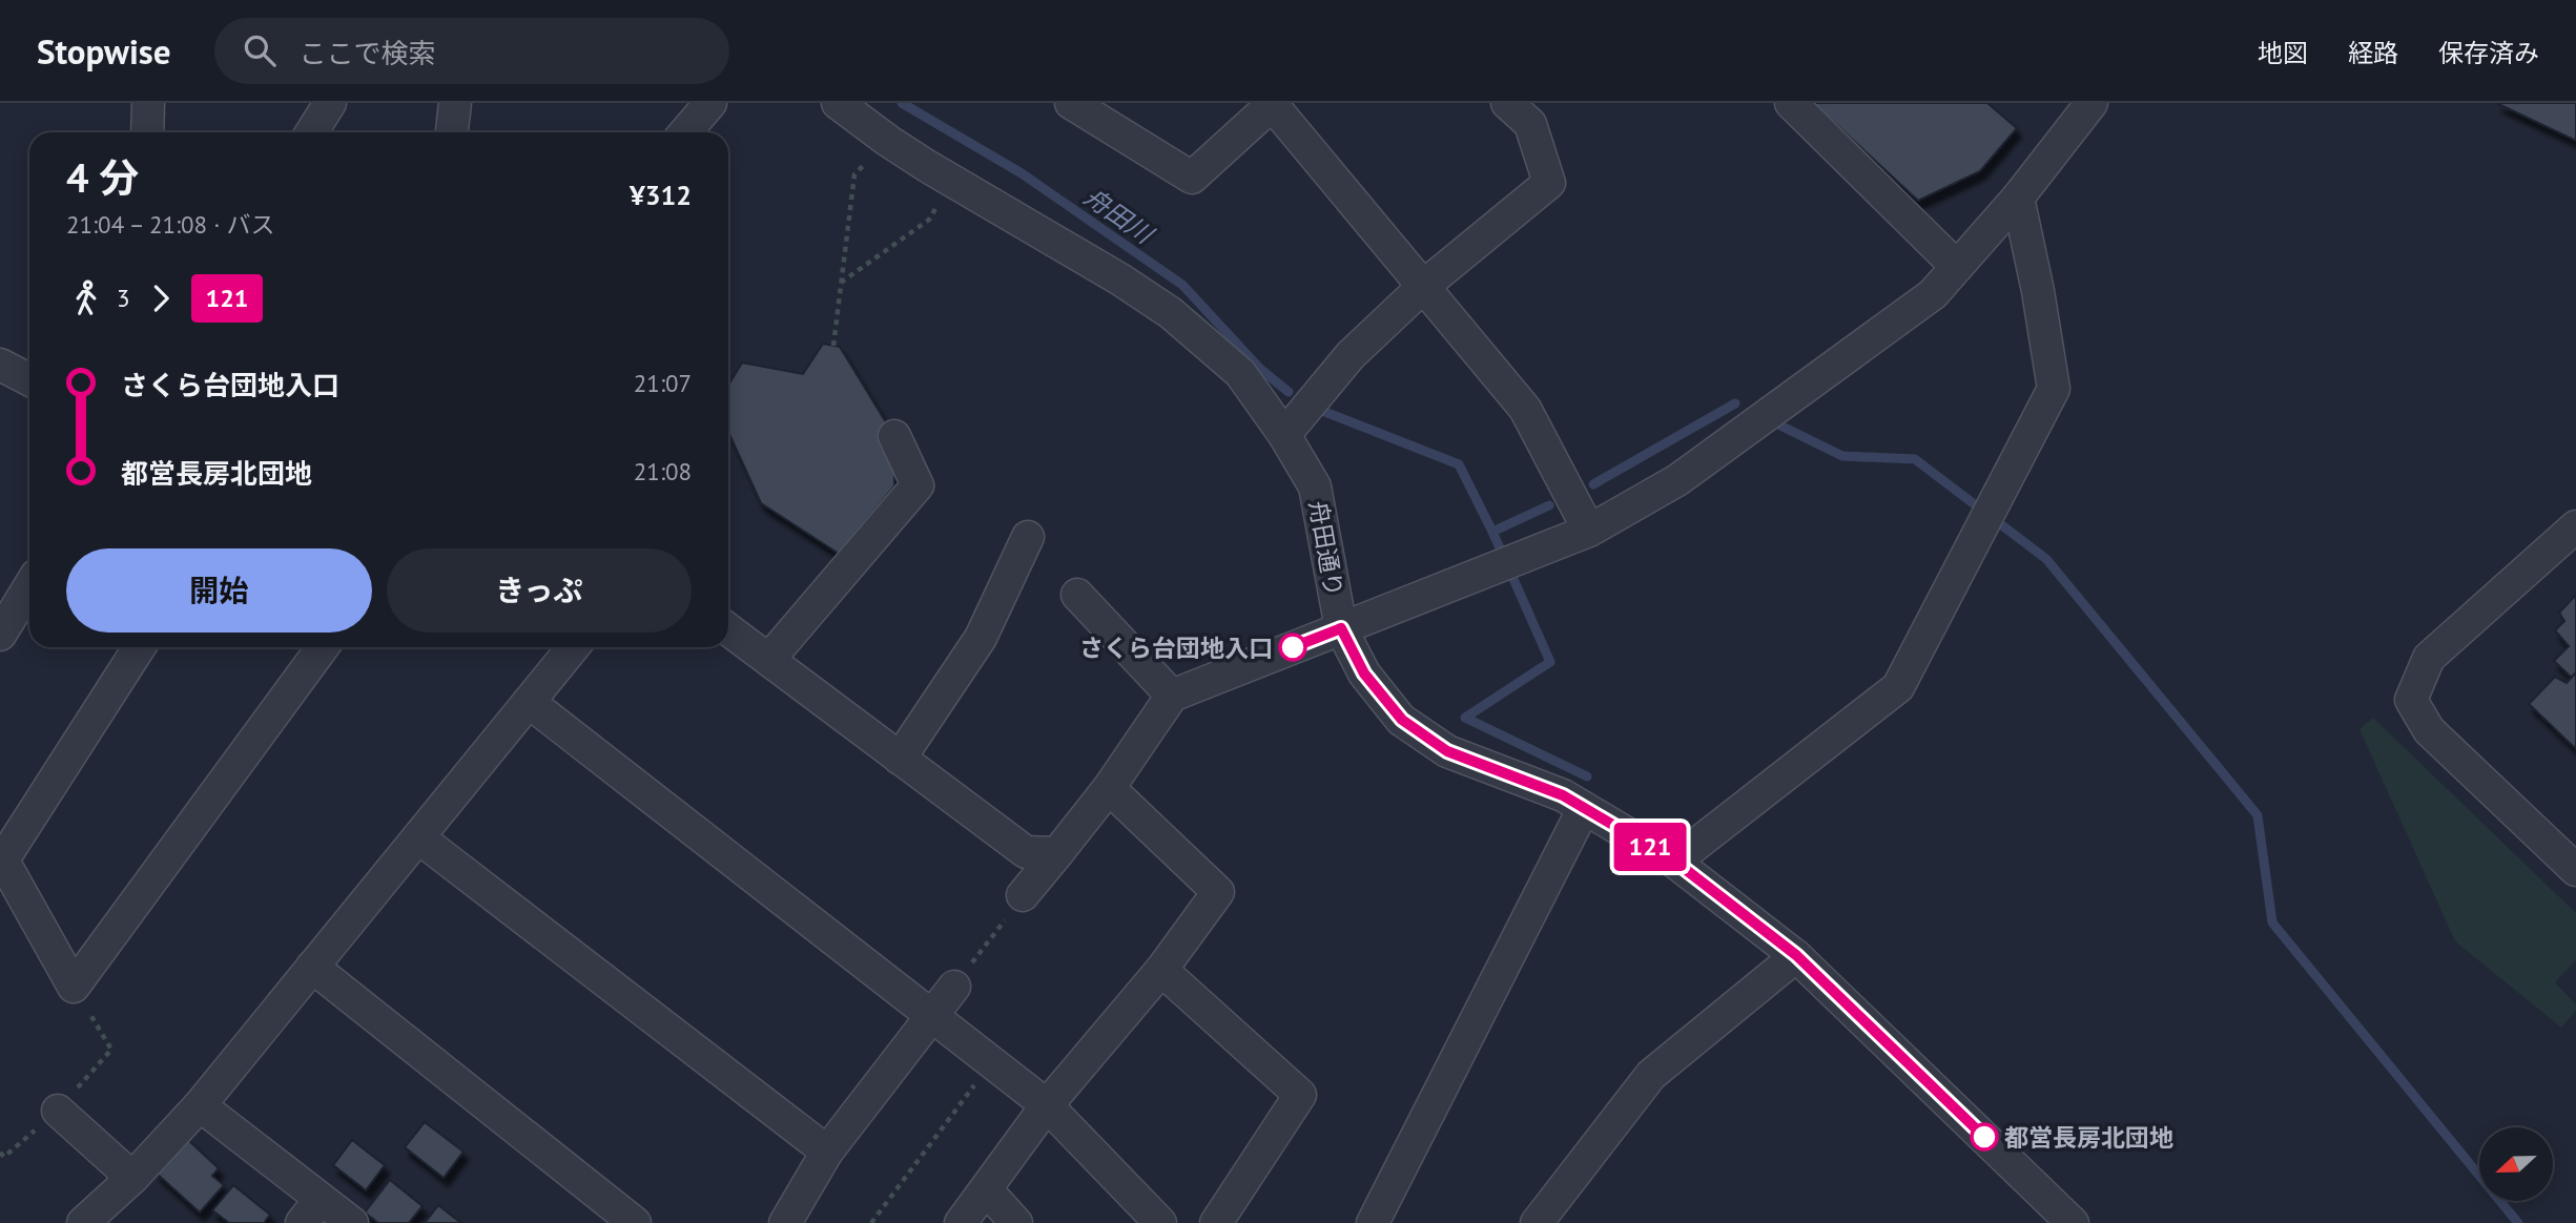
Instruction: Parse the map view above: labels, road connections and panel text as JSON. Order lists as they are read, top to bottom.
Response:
{
  "streets": {
    "street": ["舟田通り"]
  },
  "water": ["舟田川"],
  "places": ["さくら台団地入口", "都営長房北団地"],
  "lines": ["bus line 121"],
  "north": "left",
  "page": {
    "header": "Stopwise",
    "search": "ここで検索",
    "nav": ["地図", "経路", "保存済み"],
    "on_map": "121",
    "heading": ["4 分", "21:04 – 21:08 · バス", "¥312"],
    "legs": ["3", "121"],
    "list": [
      {
        "name": "さくら台団地入口",
        "value": "21:07"
      },
      {
        "name": "都営長房北団地",
        "value": "21:08"
      }
    ],
    "buttons": ["開始", "きっぷ"]
  }
}
